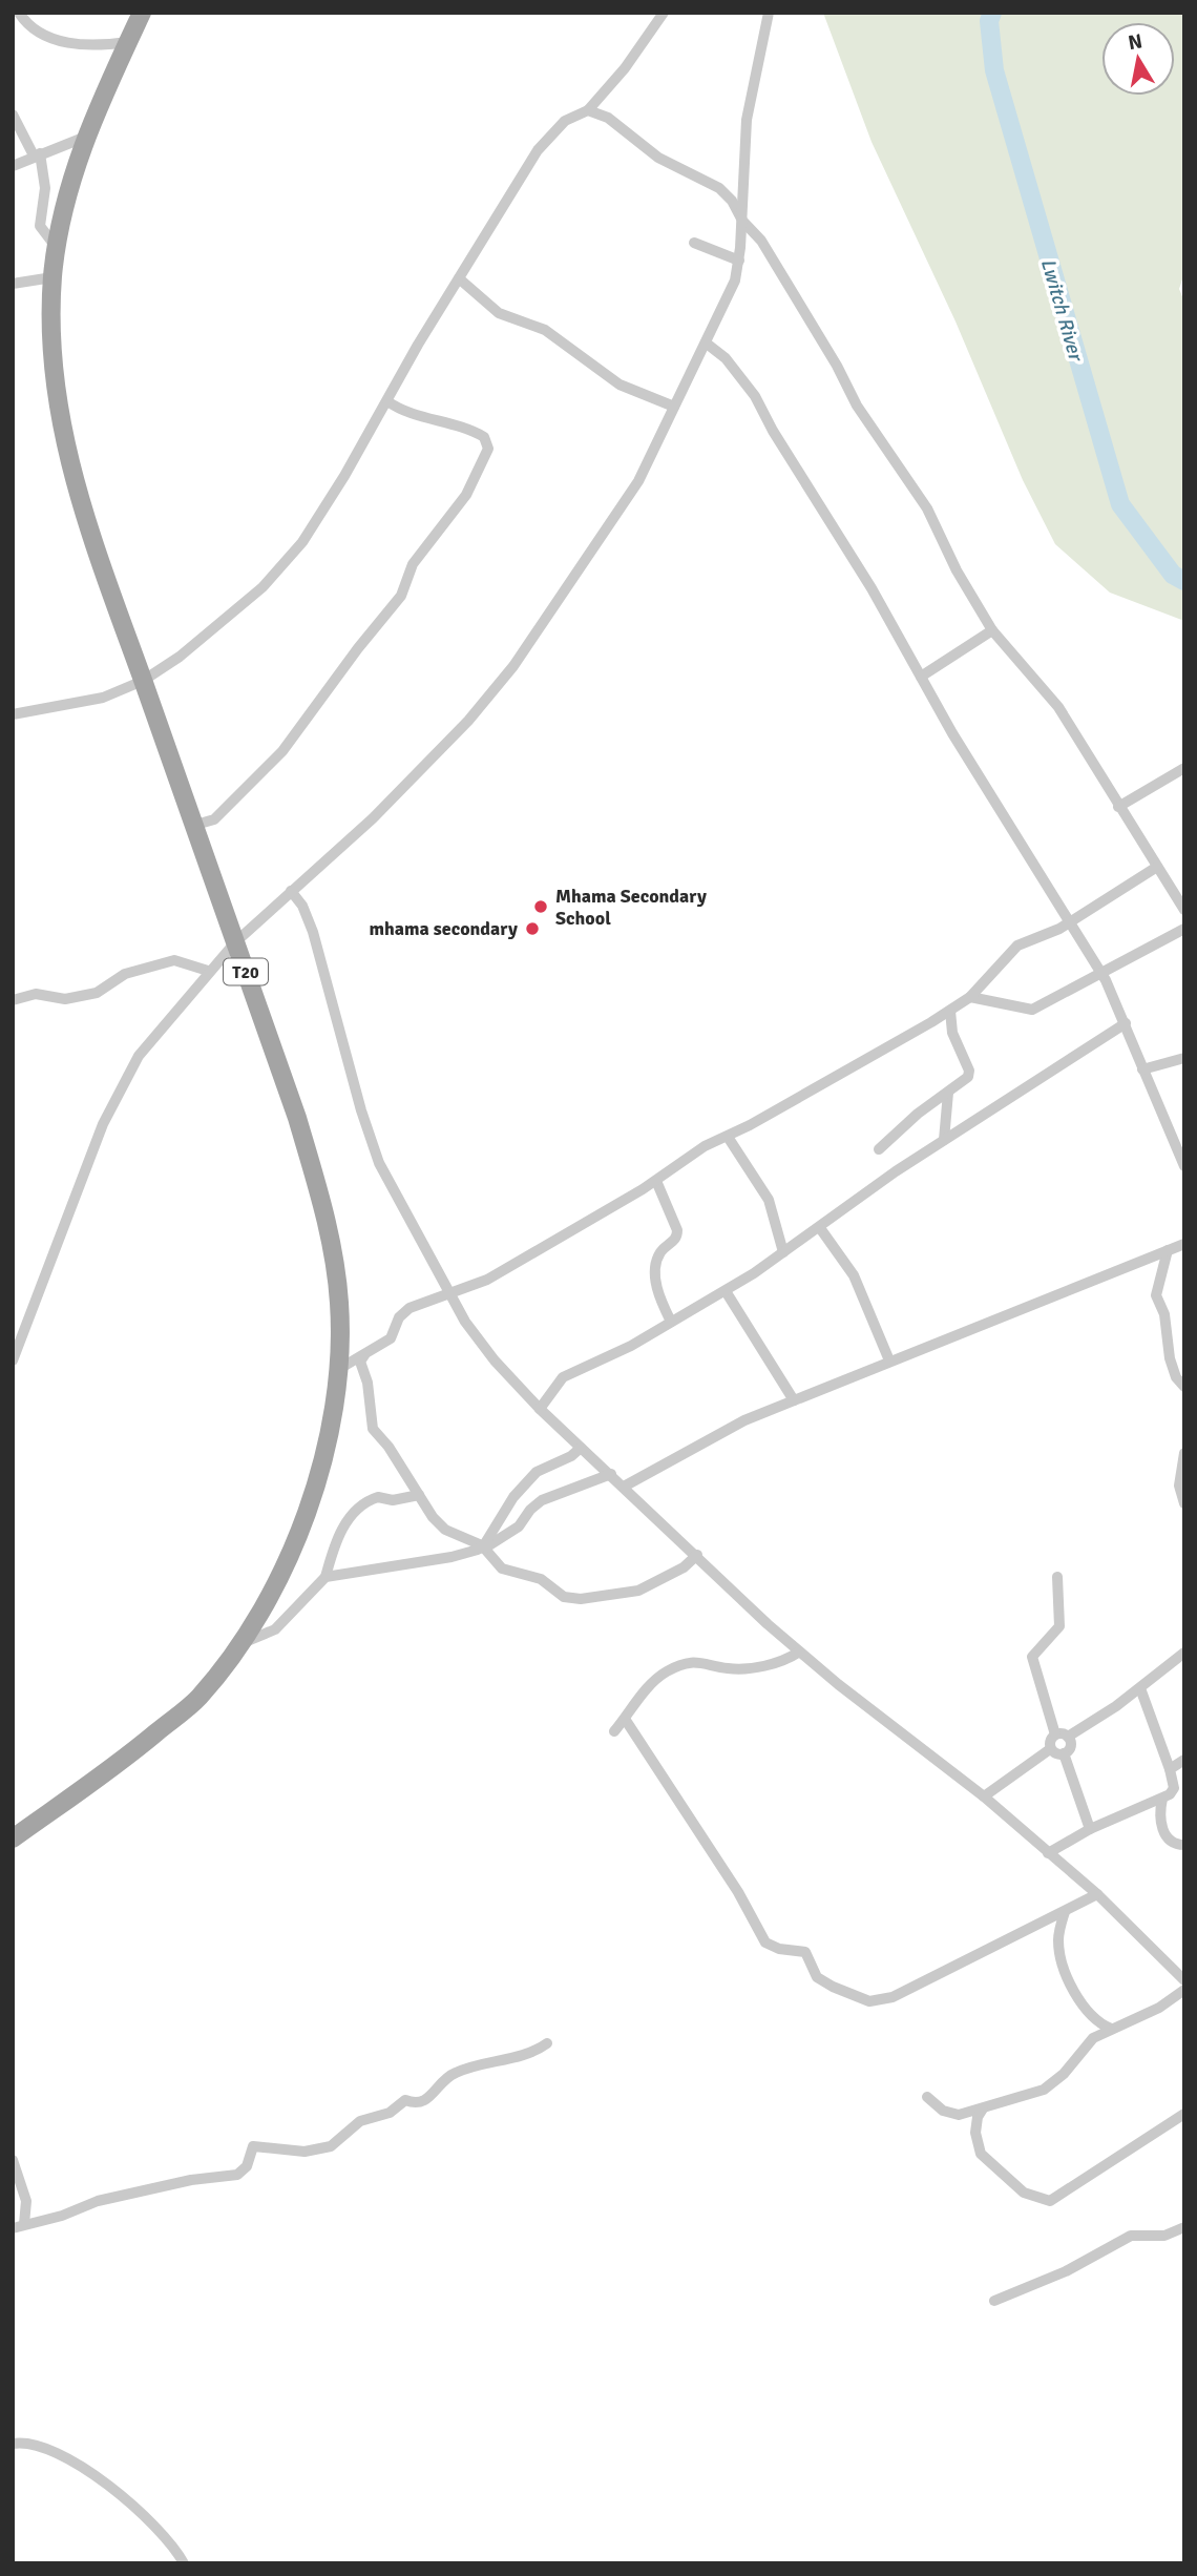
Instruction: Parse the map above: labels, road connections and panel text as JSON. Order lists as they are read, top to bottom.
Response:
{
  "streets": {
    "main road": ["T20"]
  },
  "water": ["Lwitch River"],
  "places": ["Mhama Secondary School", "mhama secondary"],
  "north": "top"
}
